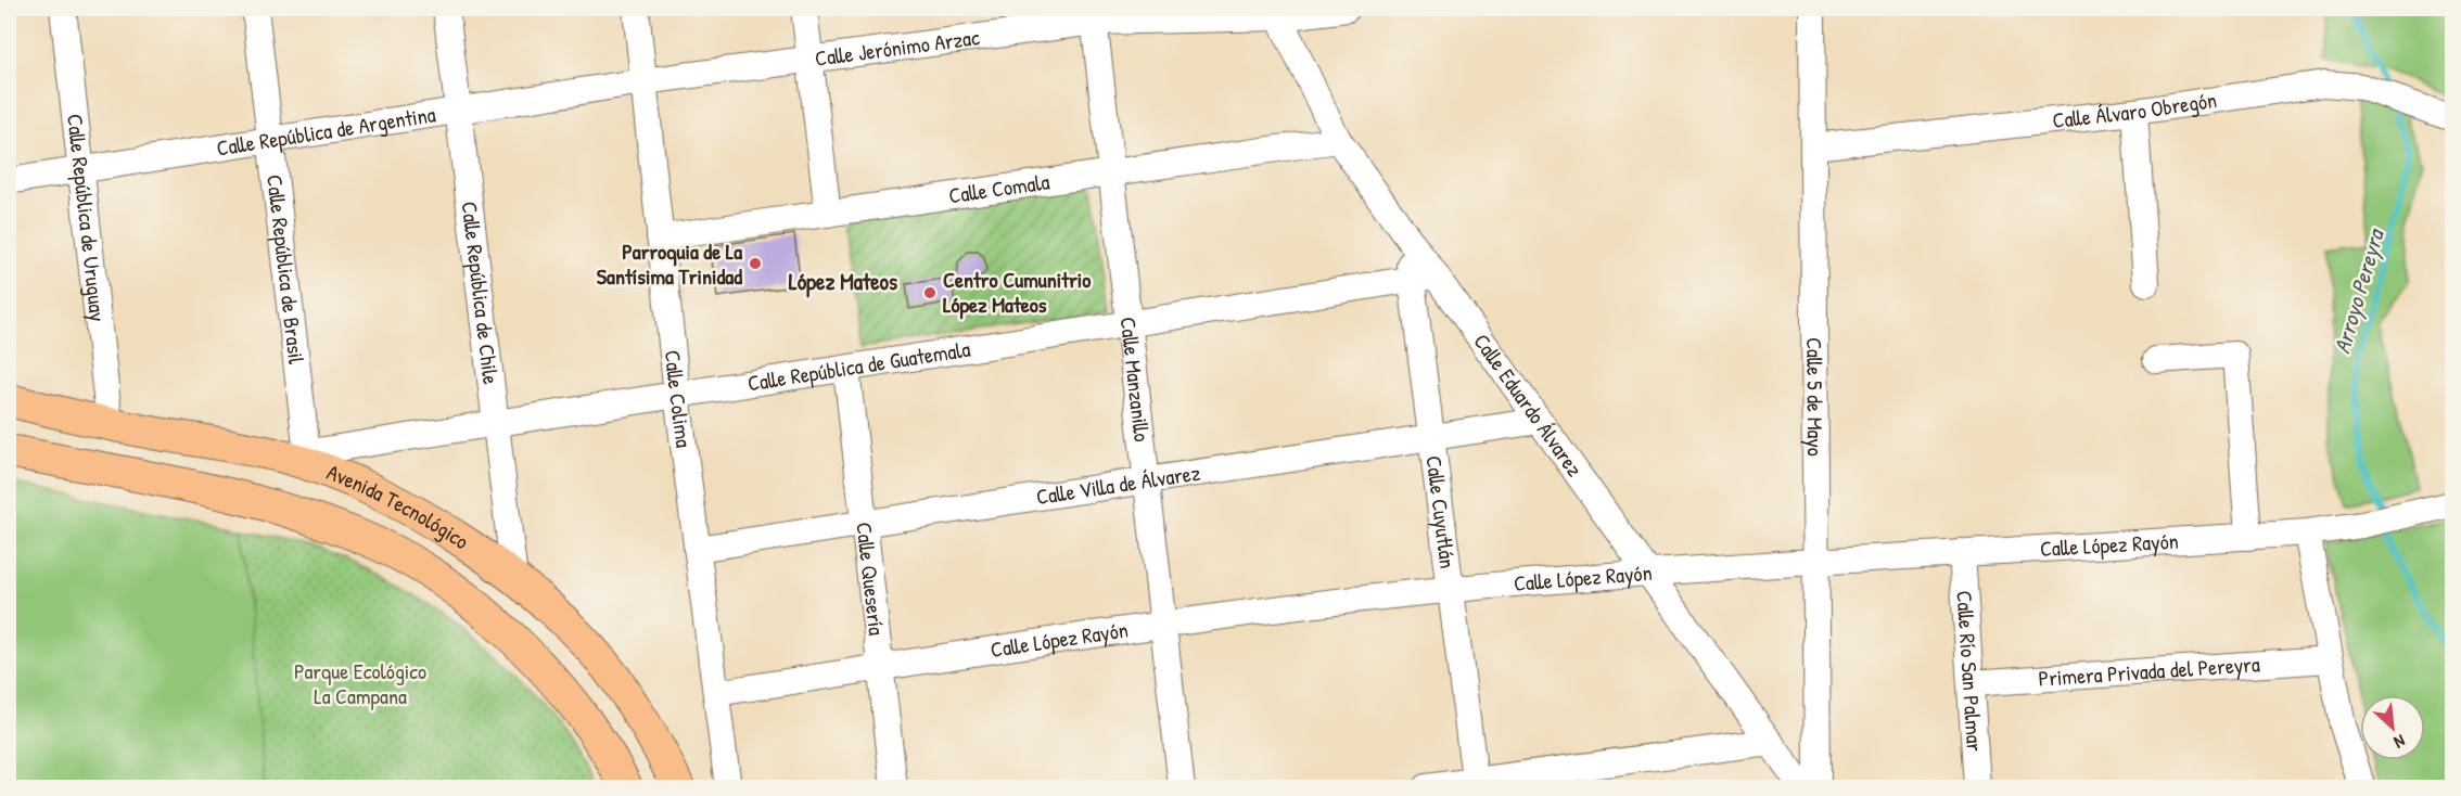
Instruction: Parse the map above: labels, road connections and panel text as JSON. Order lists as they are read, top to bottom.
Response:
{
  "streets": {
    "main road": ["Avenida Tecnológico"],
    "street": [
      "Calle Jerónimo Arzac",
      "Calle Álvaro Obregón",
      "Calle República de Argentina",
      "Calle Comala",
      "Calle República de Uruguay",
      "Calle República de Brasil",
      "Calle República de Chile",
      "Calle República de Guatemala",
      "Calle Manzanillo",
      "Calle Colima",
      "Calle 5 de Mayo",
      "Calle Eduardo Álvarez",
      "Calle Villa de Álvarez",
      "Calle Cuyutlán",
      "Calle López Rayón",
      "Calle Quesería",
      "Calle Río San Palmar",
      "Primera Privada del Pereyra"
    ]
  },
  "crossings": [
    ["Calle Jerónimo Arzac", "Calle República de Argentina"],
    ["Calle Jerónimo Arzac", "Calle Manzanillo"],
    ["Calle Jerónimo Arzac", "Calle Colima"],
    ["Calle Álvaro Obregón", "Calle 5 de Mayo"],
    ["Calle República de Argentina", "Calle República de Uruguay"],
    ["Calle República de Argentina", "Calle República de Brasil"],
    ["Calle República de Argentina", "Calle República de Chile"],
    ["Calle República de Argentina", "Calle Colima"],
    ["Calle Comala", "Calle Manzanillo"],
    ["Calle Comala", "Calle Colima"],
    ["Calle Comala", "Calle Cuyutlán"],
    ["Calle República de Uruguay", "Avenida Tecnológico"],
    ["Calle República de Brasil", "Calle República de Guatemala"],
    ["Calle República de Brasil", "Avenida Tecnológico"],
    ["Calle República de Chile", "Calle República de Guatemala"],
    ["Calle República de Chile", "Avenida Tecnológico"],
    ["Calle República de Guatemala", "Calle Manzanillo"],
    ["Calle República de Guatemala", "Calle Colima"],
    ["Calle República de Guatemala", "Calle Eduardo Álvarez"],
    ["Calle República de Guatemala", "Avenida Tecnológico"],
    ["Calle República de Guatemala", "Calle Cuyutlán"],
    ["Calle República de Guatemala", "Calle Quesería"],
    ["Calle Manzanillo", "Calle Villa de Álvarez"],
    ["Calle Manzanillo", "Calle López Rayón"],
    ["Calle Colima", "Calle Villa de Álvarez"],
    ["Calle Colima", "Calle López Rayón"],
    ["Calle 5 de Mayo", "Calle López Rayón"],
    ["Calle Eduardo Álvarez", "Calle Villa de Álvarez"],
    ["Calle Eduardo Álvarez", "Calle Cuyutlán"],
    ["Calle Eduardo Álvarez", "Calle López Rayón"],
    ["Calle Villa de Álvarez", "Calle Cuyutlán"],
    ["Calle Villa de Álvarez", "Calle Quesería"],
    ["Calle Cuyutlán", "Calle López Rayón"],
    ["Calle López Rayón", "Calle Quesería"],
    ["Calle López Rayón", "Calle Río San Palmar"],
    ["Calle Río San Palmar", "Primera Privada del Pereyra"]
  ],
  "districts": ["López Mateos"],
  "water": ["Arroyo Pereyra"],
  "parks": ["Parque Ecológico La Campana"],
  "places": ["Parroquia de La Santísima Trinidad", "Centro Cumunitrio López Mateos"],
  "north": "bottom right"
}
